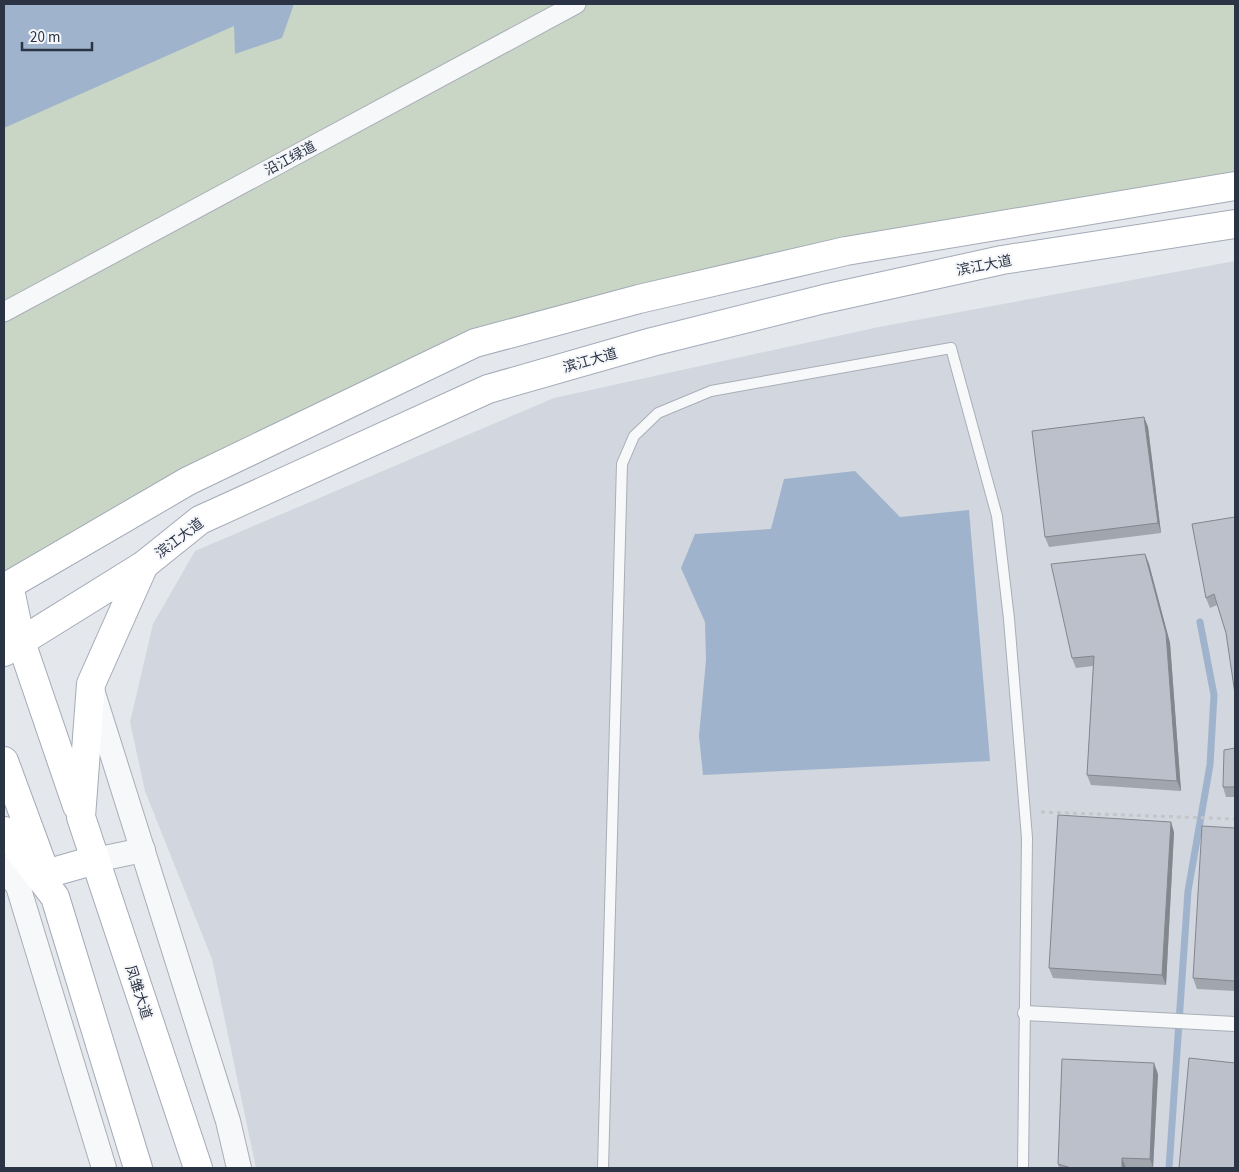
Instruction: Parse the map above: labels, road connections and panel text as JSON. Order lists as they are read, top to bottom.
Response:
{
  "streets": {
    "main road": ["滨江大道", "凤雏大道"],
    "street": ["沿江绿道"]
  },
  "crossings": [
    ["滨江大道", "凤雏大道"]
  ],
  "scale_bar": "20 m"
}
